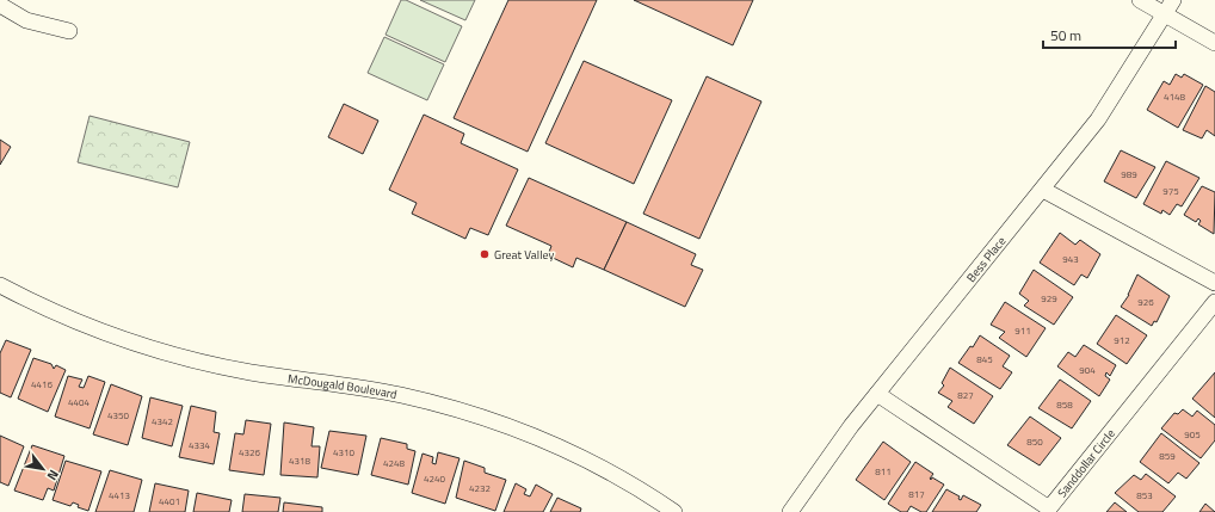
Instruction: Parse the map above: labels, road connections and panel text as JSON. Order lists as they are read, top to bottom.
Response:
{
  "streets": {
    "street": ["Bess Place", "McDougald Boulevard", "Sanddollar Circle"]
  },
  "crossings": [
    ["Bess Place", "Sanddollar Circle"]
  ],
  "places": ["Great Valley"],
  "house_numbers": [
    "4148",
    "989",
    "975",
    "943",
    "929",
    "926",
    "911",
    "912",
    "845",
    "904",
    "4416",
    "827",
    "4404",
    "858",
    "4350",
    "4342",
    "905",
    "850",
    "4334",
    "4326",
    "4310",
    "859",
    "4318",
    "4248",
    "811",
    "4240",
    "4232",
    "817",
    "4413",
    "853",
    "4401"
  ],
  "scale_bar": "50 m",
  "north": "bottom right"
}
